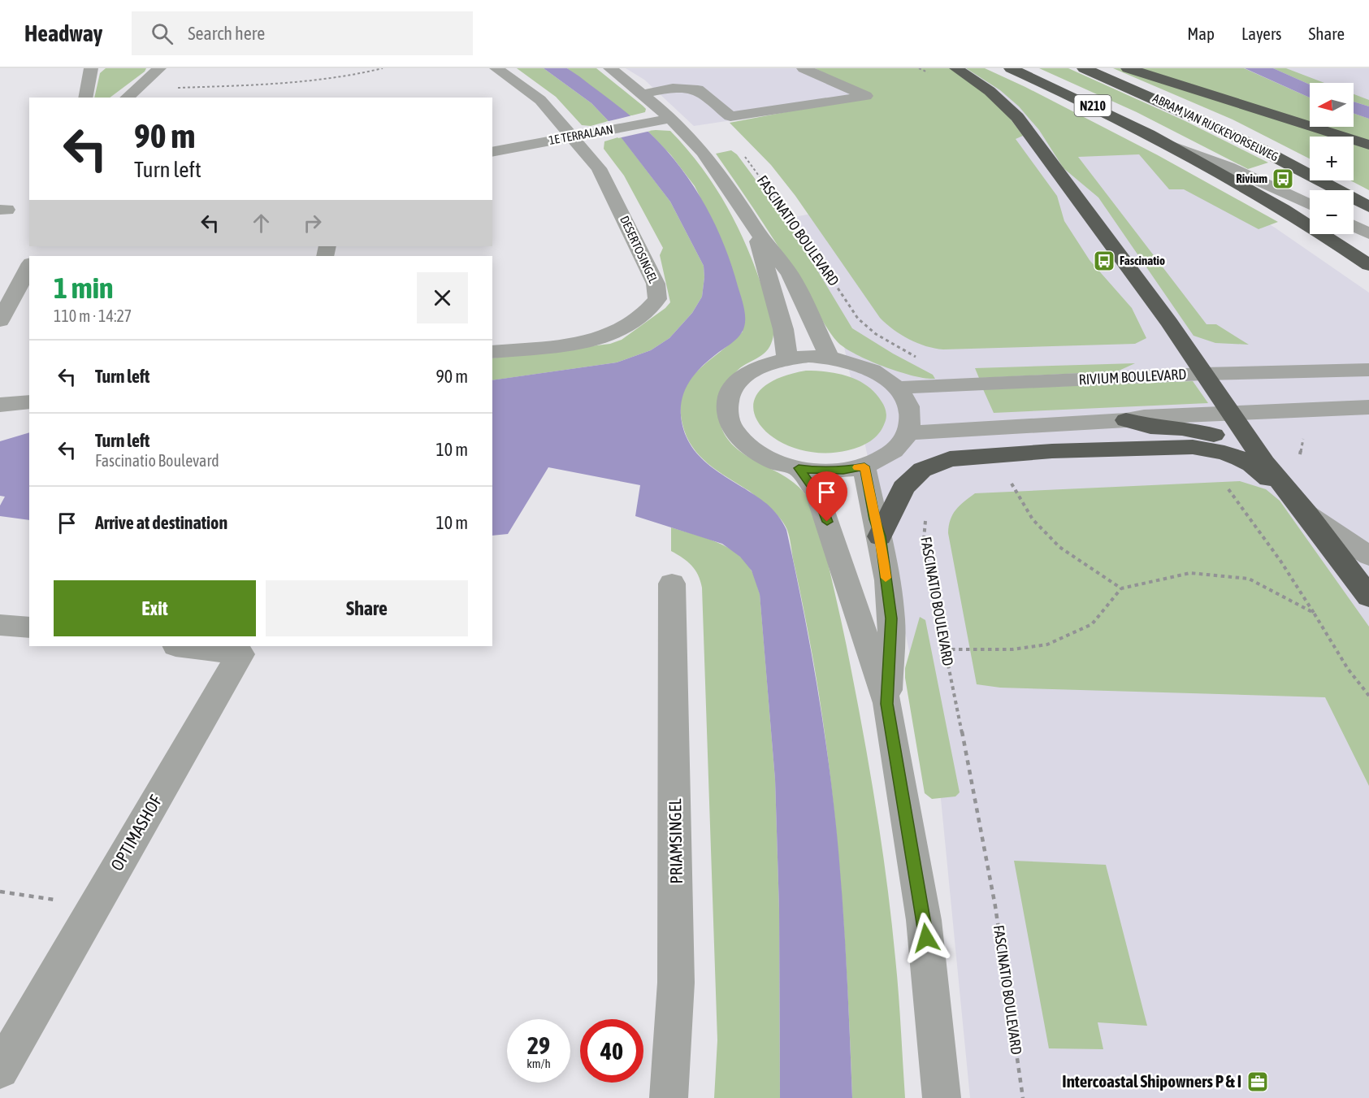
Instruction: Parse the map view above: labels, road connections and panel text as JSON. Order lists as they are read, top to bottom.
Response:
{
  "streets": {
    "highway": ["N210", "ABRAM VAN RIJCKEVORSELWEG"],
    "street": [
      "1E TERRALAAN",
      "DESERTOSINGEL",
      "RIVIUM BOULEVARD",
      "OPTIMASHOF",
      "PRIAMSINGEL"
    ],
    "path": ["FASCINATIO BOULEVARD"]
  },
  "crossings": [
    ["1E TERRALAAN", "DESERTOSINGEL"],
    ["FASCINATIO BOULEVARD", "RIVIUM BOULEVARD"]
  ],
  "places": {
    "bus stop": ["Rivium", "Fascinatio"],
    "office": ["Intercoastal Shipowners P & I"]
  },
  "north": "left",
  "page": {
    "header": "Headway",
    "search": "Search here",
    "nav": ["Map", "Layers", "Share"],
    "map_buttons": ["+", "−"],
    "turn": ["90 m", "Turn left"],
    "heading": ["1 min", "110 m · 14:27"],
    "list": [
      {
        "name": "Turn left",
        "value": "90 m"
      },
      {
        "name": "Turn left",
        "note": "Fascinatio Boulevard",
        "value": "10 m"
      },
      {
        "name": "Arrive at destination",
        "value": "10 m"
      }
    ],
    "buttons": ["Exit", "Share"],
    "speed": "29 km/h",
    "limit": "40"
  }
}
